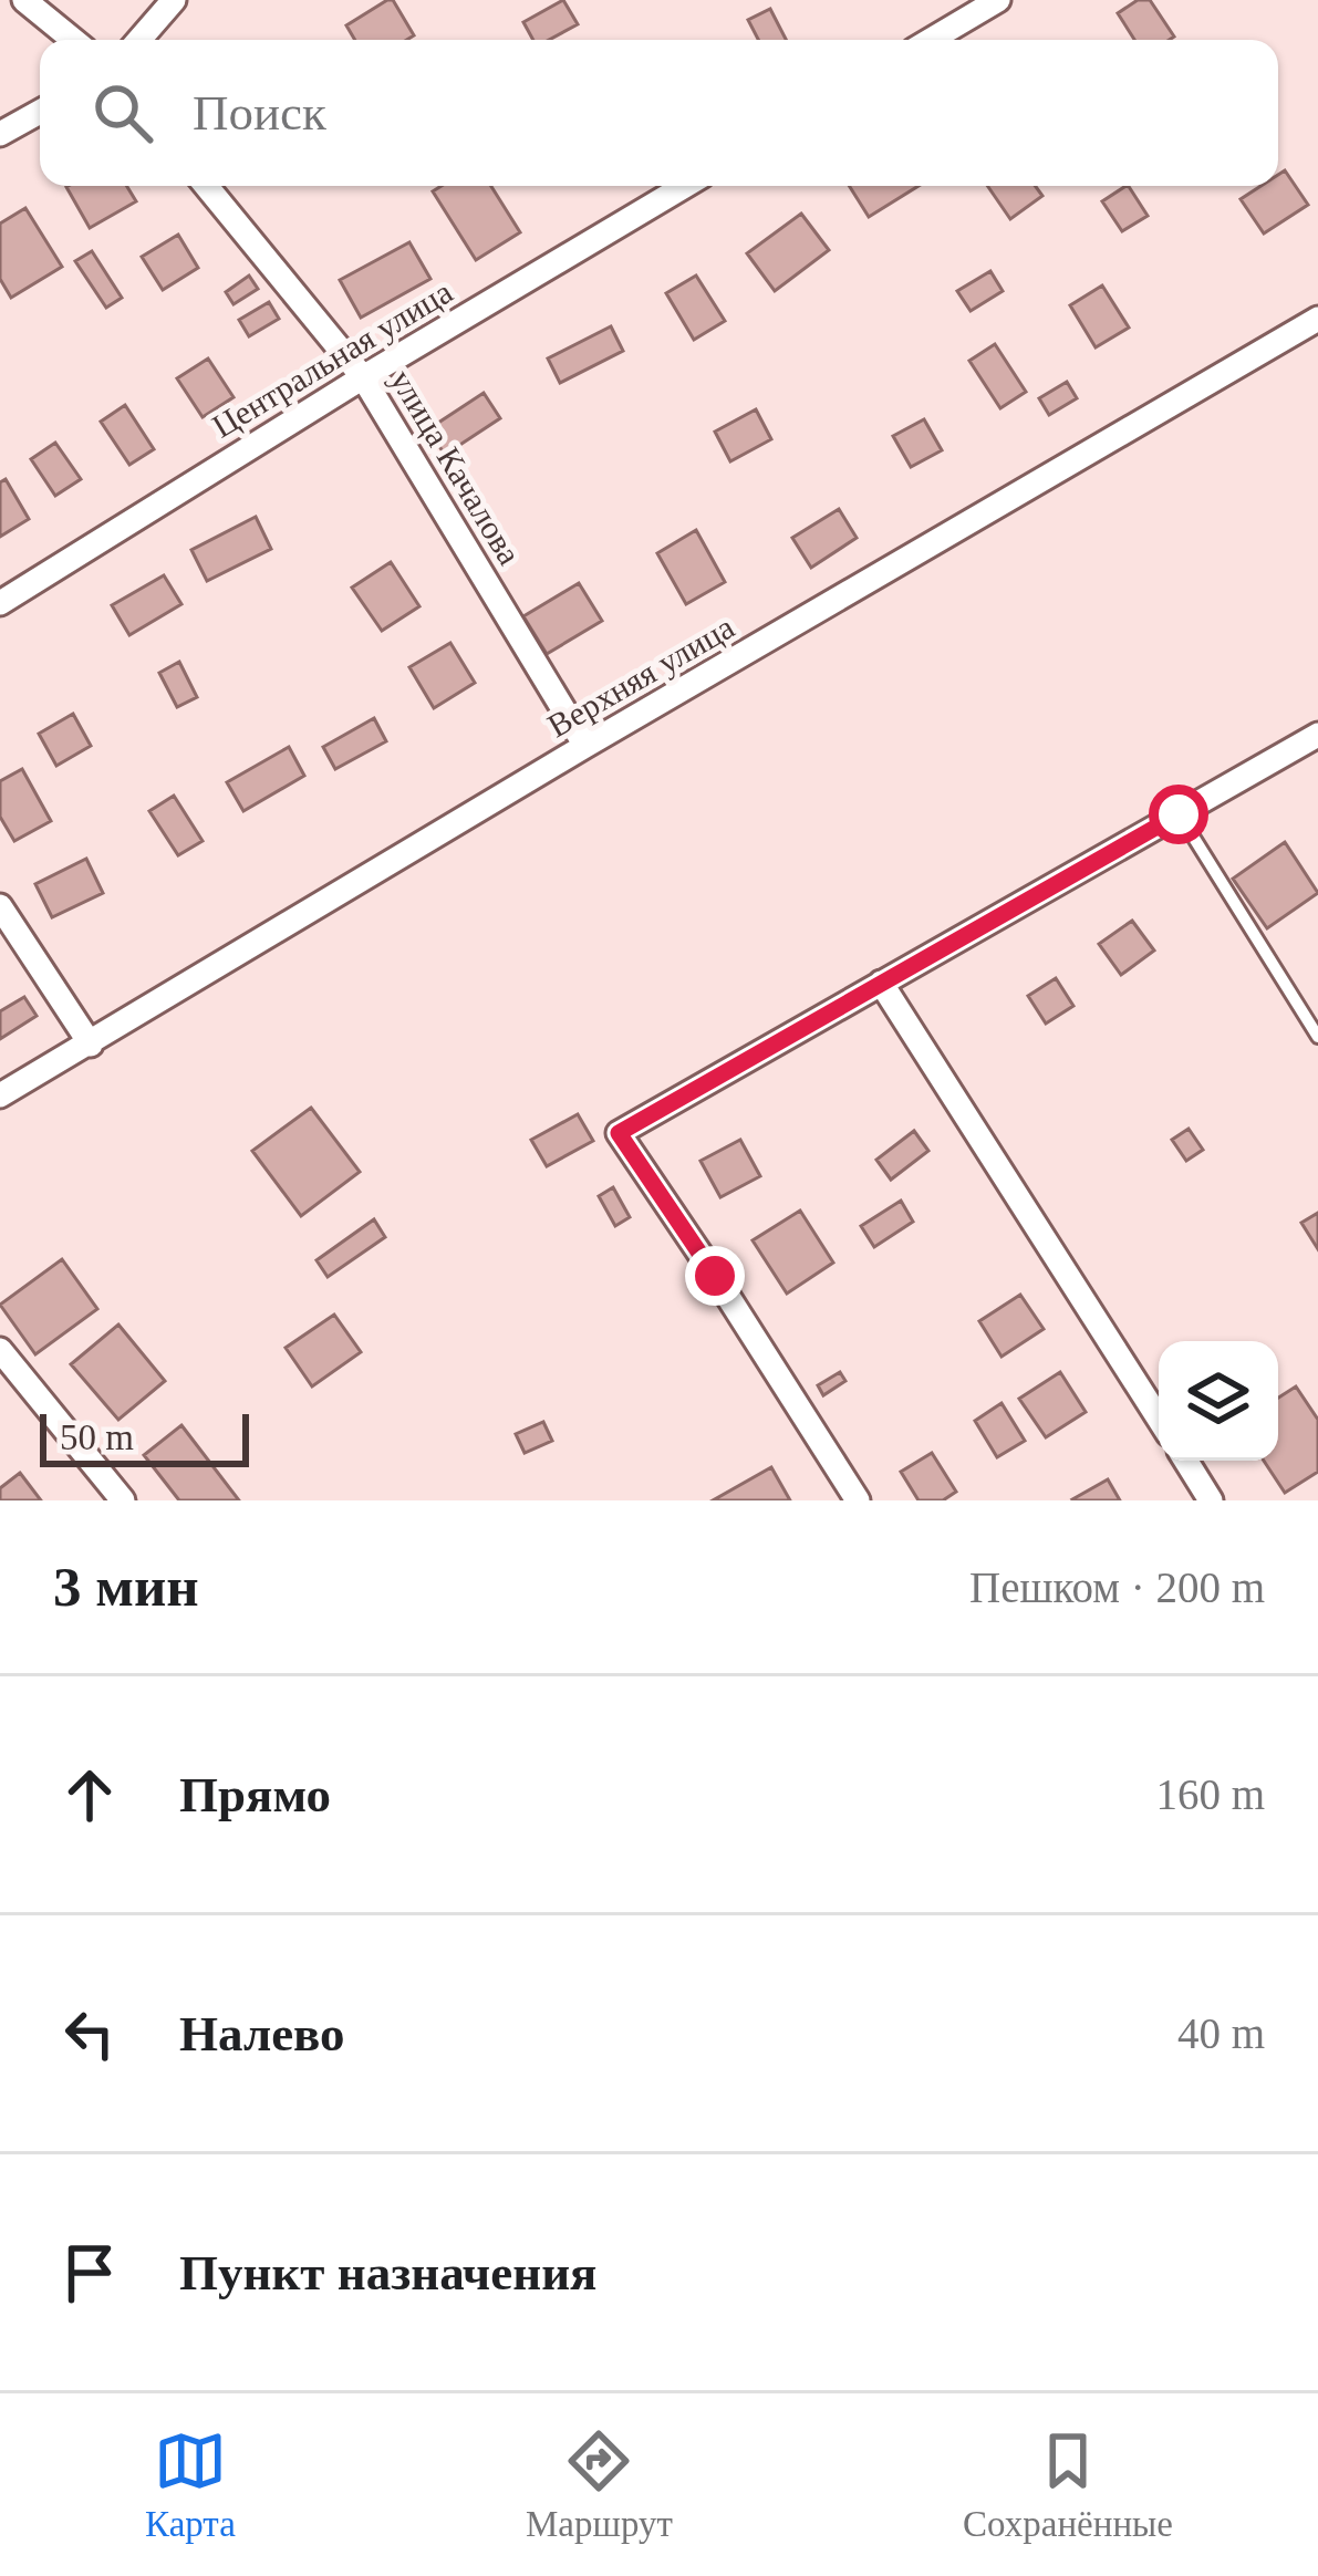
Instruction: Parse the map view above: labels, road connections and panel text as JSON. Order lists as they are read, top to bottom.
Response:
{
  "streets": {
    "street": ["Центральная улица", "улица Качалова", "Верхняя улица"]
  },
  "crossings": [
    ["Центральная улица", "улица Качалова"],
    ["улица Качалова", "Верхняя улица"]
  ],
  "scale_bar": "50 m",
  "page": {
    "search": "Поиск",
    "scale": "50 m",
    "heading": ["3 мин", "Пешком · 200 m"],
    "list": [
      ["Прямо", "160 m"],
      ["Налево", "40 m"],
      "Пункт назначения"
    ],
    "nav": ["Карта", "Маршрут", "Сохранённые"]
  }
}
